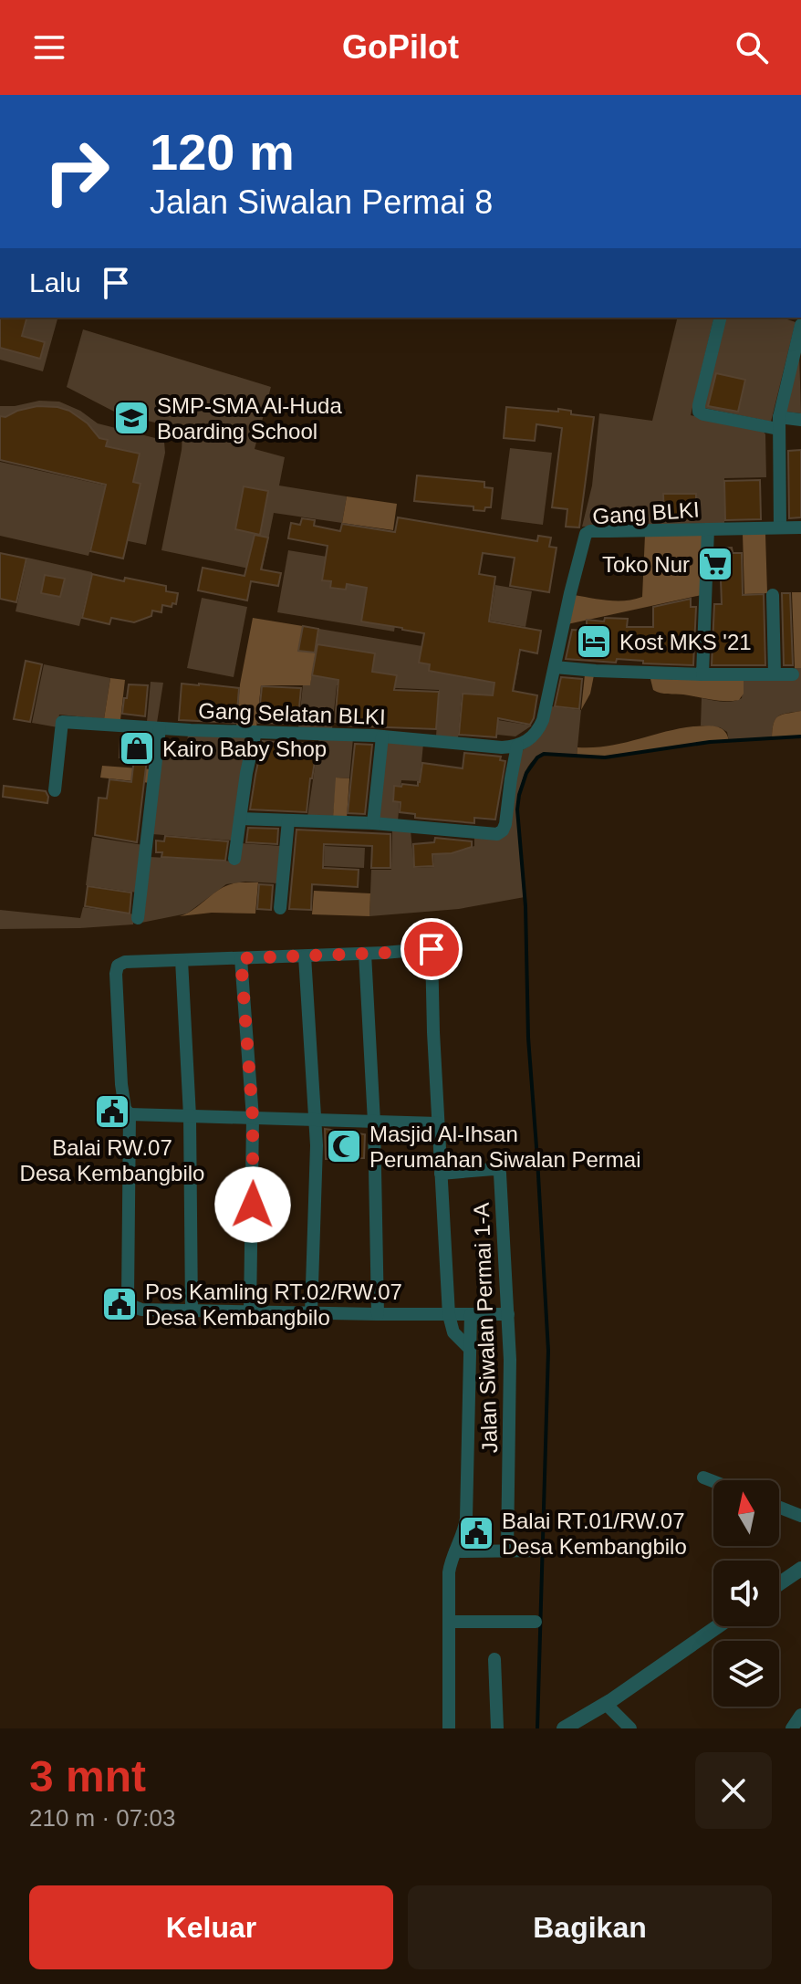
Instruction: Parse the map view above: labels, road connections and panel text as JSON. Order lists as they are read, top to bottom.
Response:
{
  "streets": {
    "street": ["Gang BLKI", "Gang Selatan BLKI", "Jalan Siwalan Permai 1-A"]
  },
  "crossings": [
    ["Gang BLKI", "Gang Selatan BLKI"]
  ],
  "places": {
    "school or university": ["SMP-SMA Al-Huda Boarding School"],
    "supermarket": ["Toko Nur"],
    "hotel": ["Kost MKS '21"],
    "shop": ["Kairo Baby Shop"],
    "public building": ["Balai RW.07 Desa Kembangbilo", "Pos Kamling RT.02/RW.07 Desa Kembangbilo", "Balai RT.01/RW.07 Desa Kembangbilo"],
    "mosque": ["Masjid Al-Ihsan Perumahan Siwalan Permai"]
  },
  "north": "top",
  "page": {
    "header": "GoPilot",
    "turn": ["120 m", "Jalan Siwalan Permai 8"],
    "then": "Lalu",
    "heading": ["3 mnt", "210 m · 07:03"],
    "buttons": ["Keluar", "Bagikan"]
  }
}
